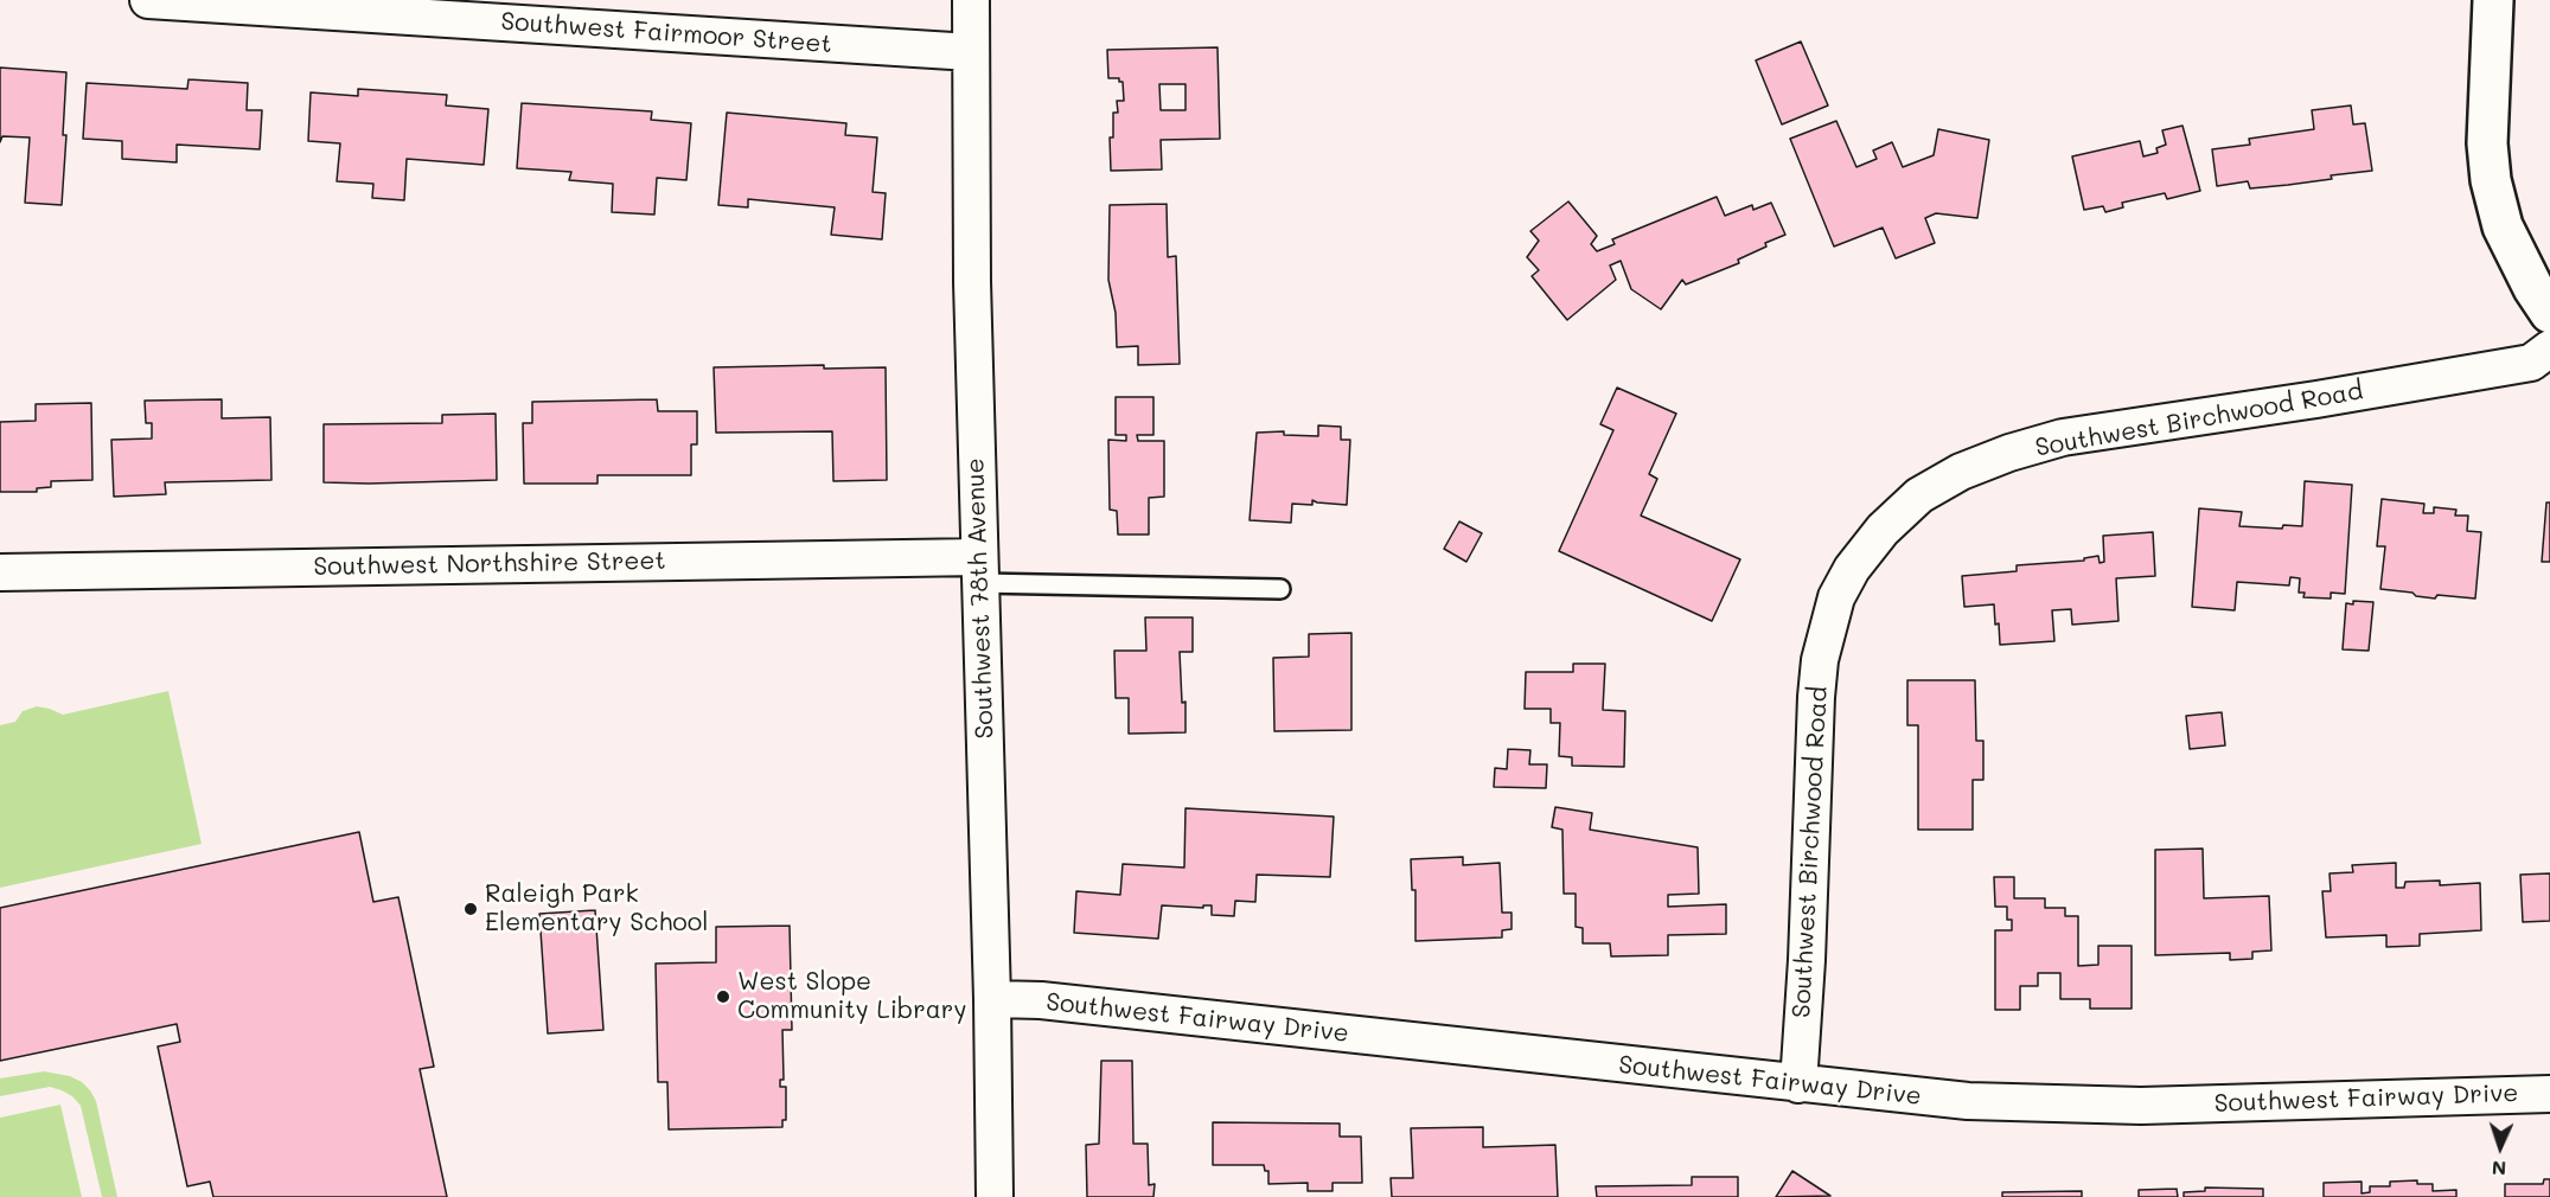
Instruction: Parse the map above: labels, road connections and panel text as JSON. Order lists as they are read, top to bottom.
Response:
{
  "streets": {
    "street": [
      "Southwest Fairmoor Street",
      "Southwest Birchwood Road",
      "Southwest Northshire Street",
      "Southwest 78th Avenue",
      "Southwest Fairway Drive"
    ]
  },
  "crossings": [
    ["Southwest Fairmoor Street", "Southwest 78th Avenue"],
    ["Southwest Birchwood Road", "Southwest Fairway Drive"],
    ["Southwest Northshire Street", "Southwest 78th Avenue"],
    ["Southwest 78th Avenue", "Southwest Fairway Drive"]
  ],
  "places": ["Raleigh Park Elementary School", "West Slope Community Library"],
  "north": "bottom"
}
